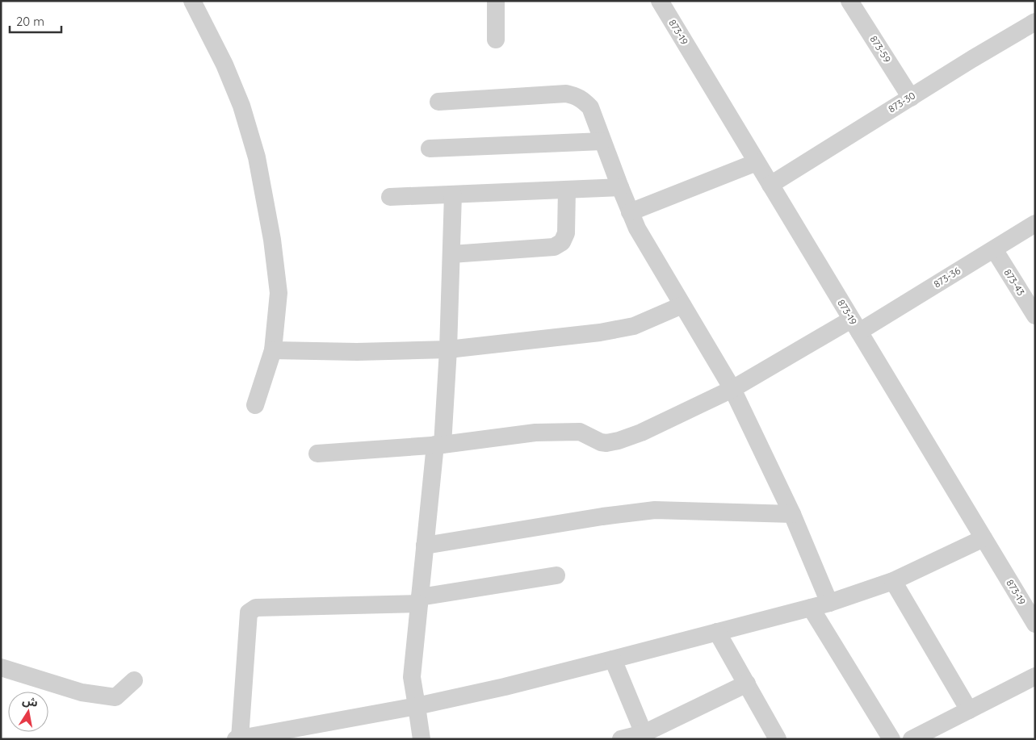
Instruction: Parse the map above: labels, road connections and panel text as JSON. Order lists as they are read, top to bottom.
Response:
{
  "streets": {
    "street": [
      "873-19",
      "873-59",
      "873-30",
      "873-36",
      "873-43"
    ]
  },
  "crossings": [
    ["873-19", "873-30"],
    ["873-19", "873-36"],
    ["873-59", "873-30"],
    ["873-36", "873-43"]
  ],
  "scale_bar": "20 m",
  "north": "top"
}
